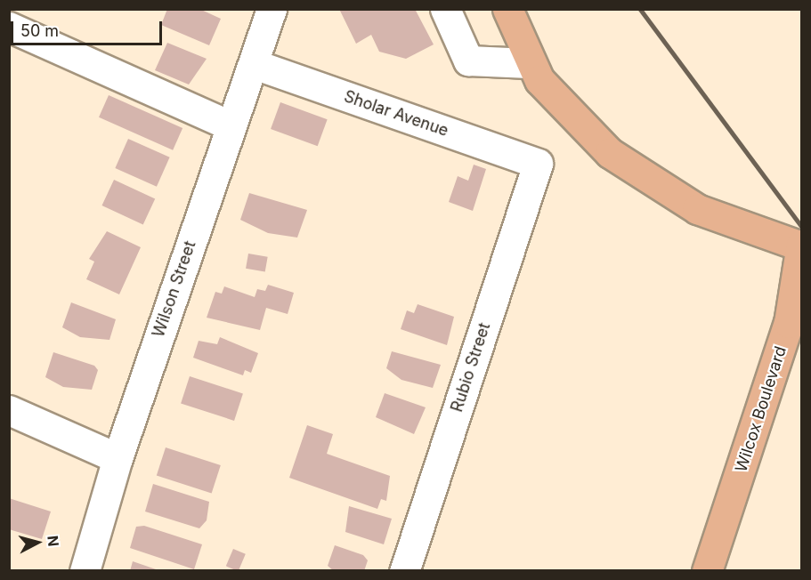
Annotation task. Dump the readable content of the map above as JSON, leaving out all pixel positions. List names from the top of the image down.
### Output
{
  "streets": {
    "main road": ["Wilcox Boulevard"],
    "street": ["Sholar Avenue", "Wilson Street", "Rubio Street"]
  },
  "crossings": [
    ["Sholar Avenue", "Wilson Street"],
    ["Sholar Avenue", "Rubio Street"]
  ],
  "scale_bar": "50 m",
  "north": "right"
}
